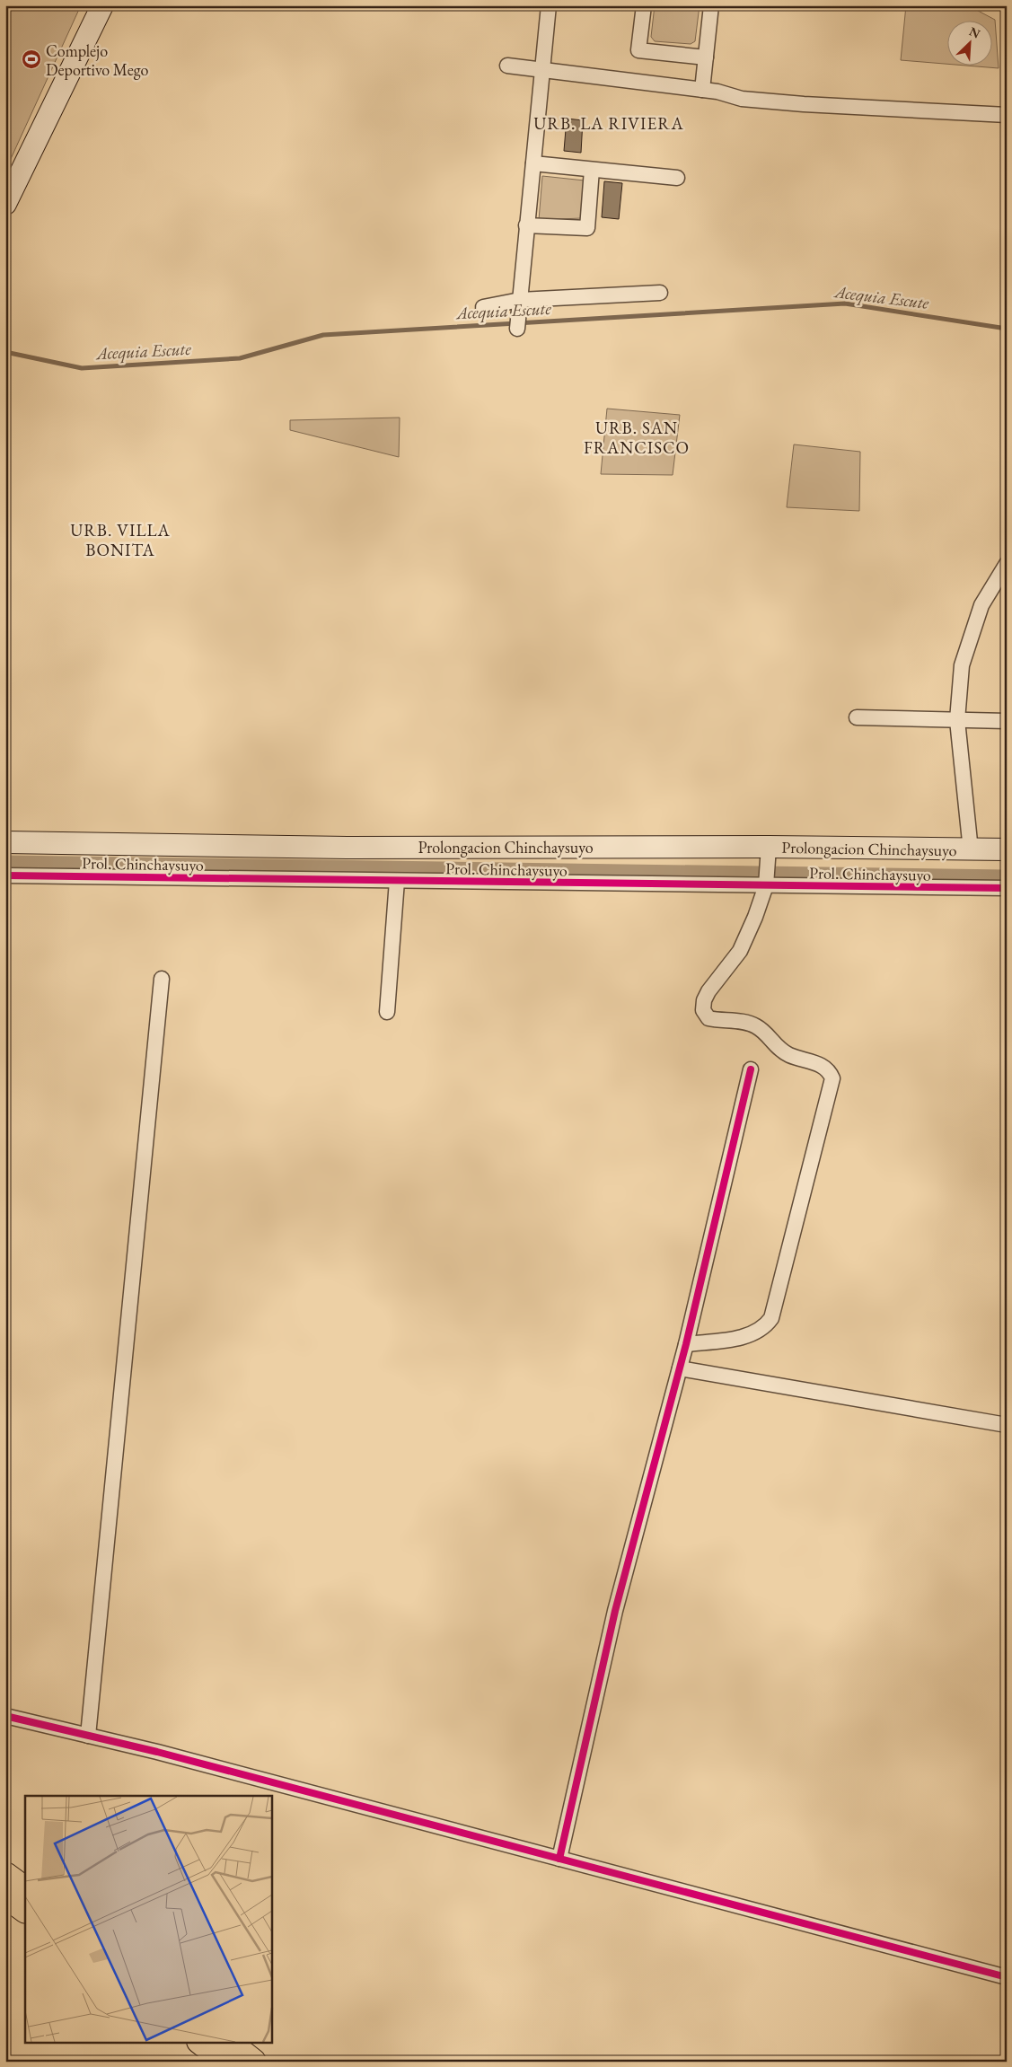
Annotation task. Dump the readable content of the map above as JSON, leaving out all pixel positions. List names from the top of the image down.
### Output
{
  "streets": {
    "street": ["Prolongacion Chinchaysuyo", "Prol. Chinchaysuyo"]
  },
  "districts": ["URB. LA RIVIERA", "URB. SAN FRANCISCO", "URB. VILLA BONITA"],
  "water": ["Acequia Escute"],
  "places": {
    "sports": ["Complejo Deportivo Mego"]
  },
  "north": "top right"
}
